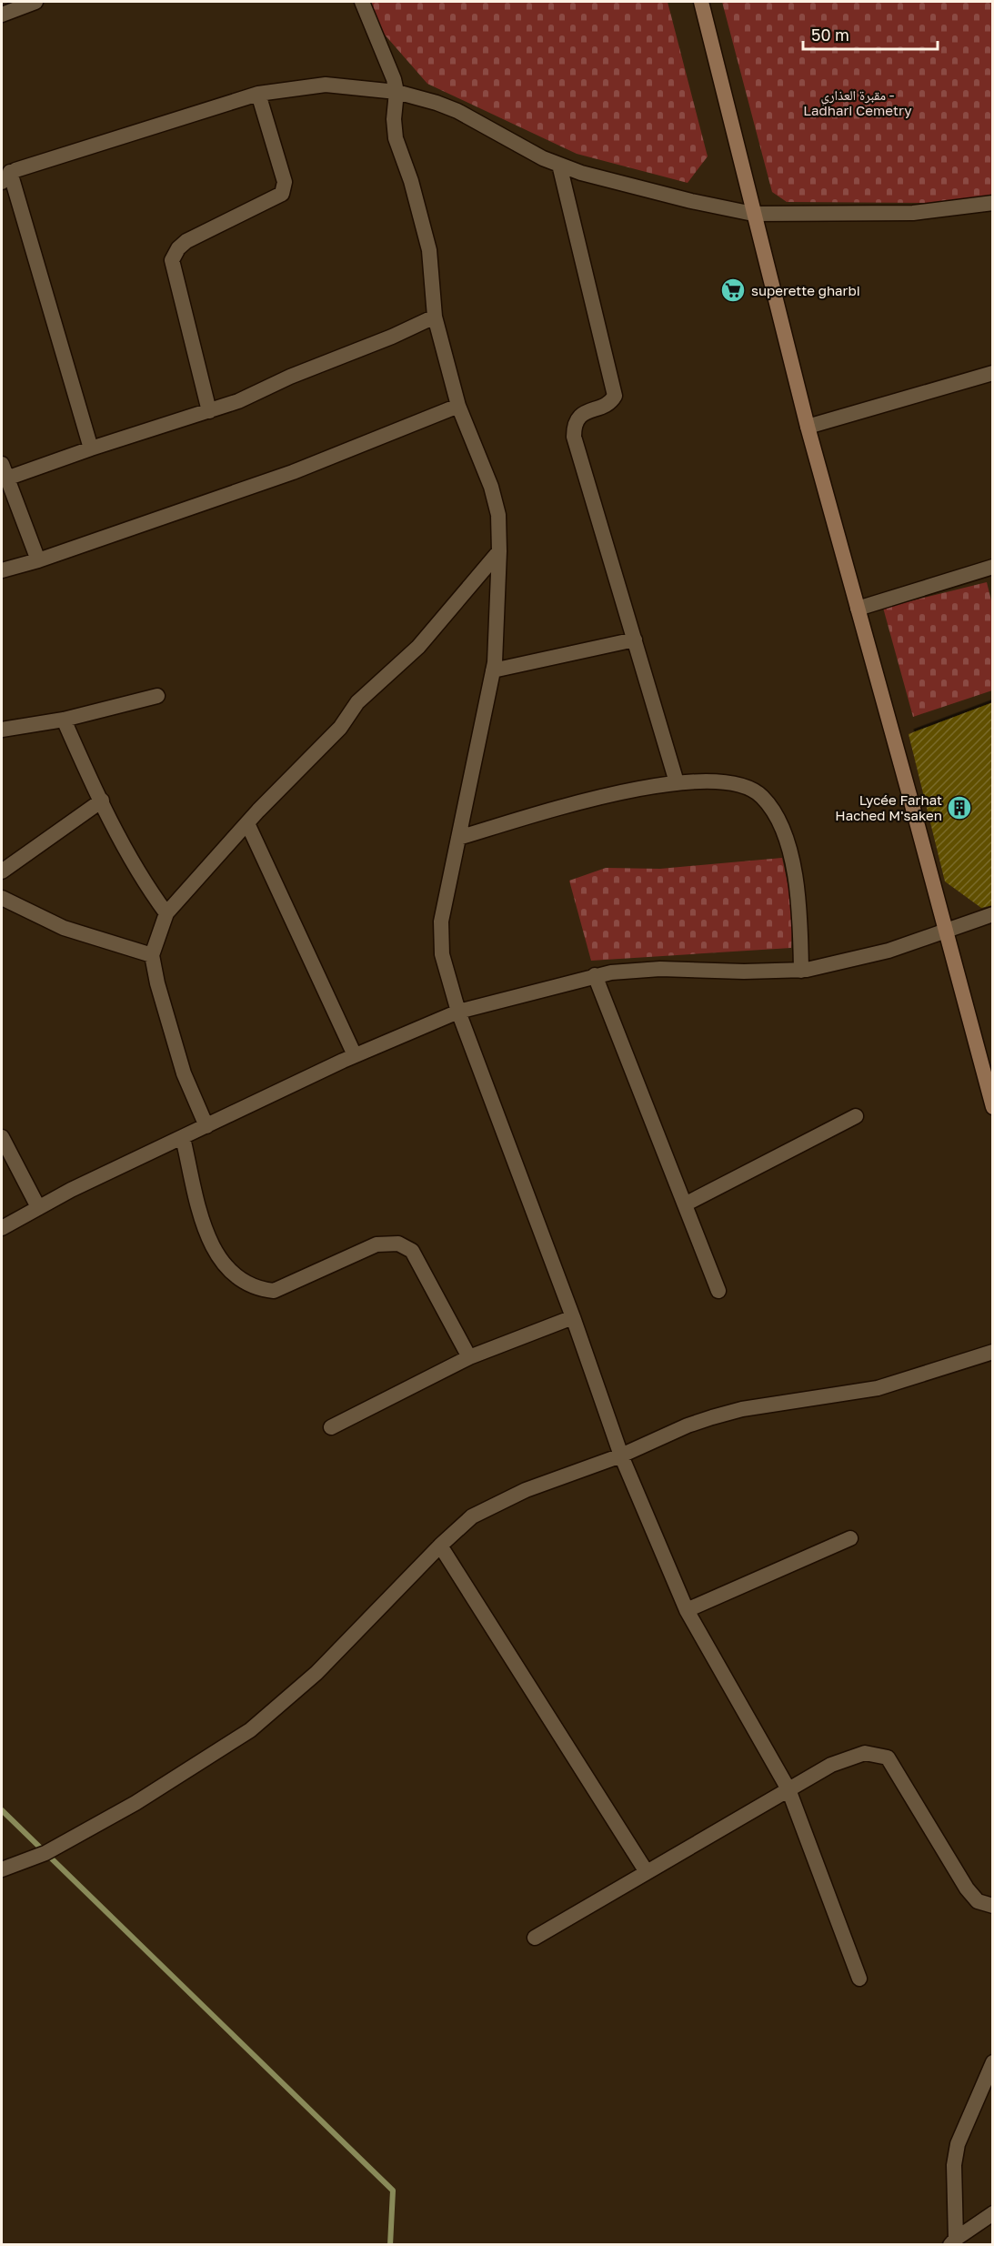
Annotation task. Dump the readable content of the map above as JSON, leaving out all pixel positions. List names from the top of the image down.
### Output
{
  "parks": ["مقبرة العذاري - Ladhari Cemetry"],
  "places": {
    "supermarket": ["superette gharbi"],
    "building": ["Lycée Farhat Hached M'saken"]
  },
  "scale_bar": "50 m"
}
